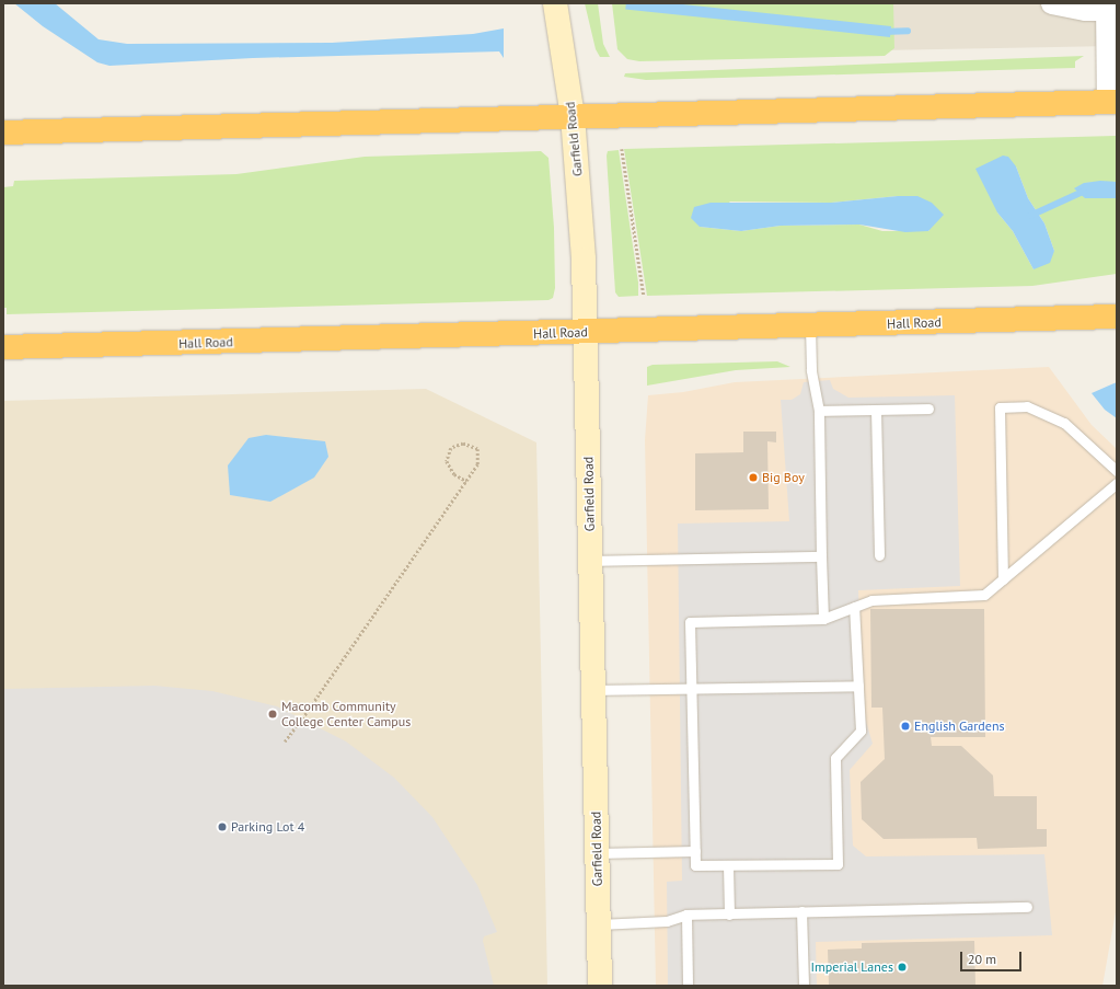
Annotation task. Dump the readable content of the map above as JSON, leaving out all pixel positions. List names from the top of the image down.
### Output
{
  "streets": {
    "highway": ["Hall Road"],
    "main road": ["Garfield Road"]
  },
  "crossings": [
    ["Garfield Road", "Hall Road"]
  ],
  "places": [
    "Big Boy",
    "Macomb Community College Center Campus",
    "English Gardens",
    "Parking Lot 4",
    "Imperial Lanes"
  ],
  "scale_bar": "20 m"
}
